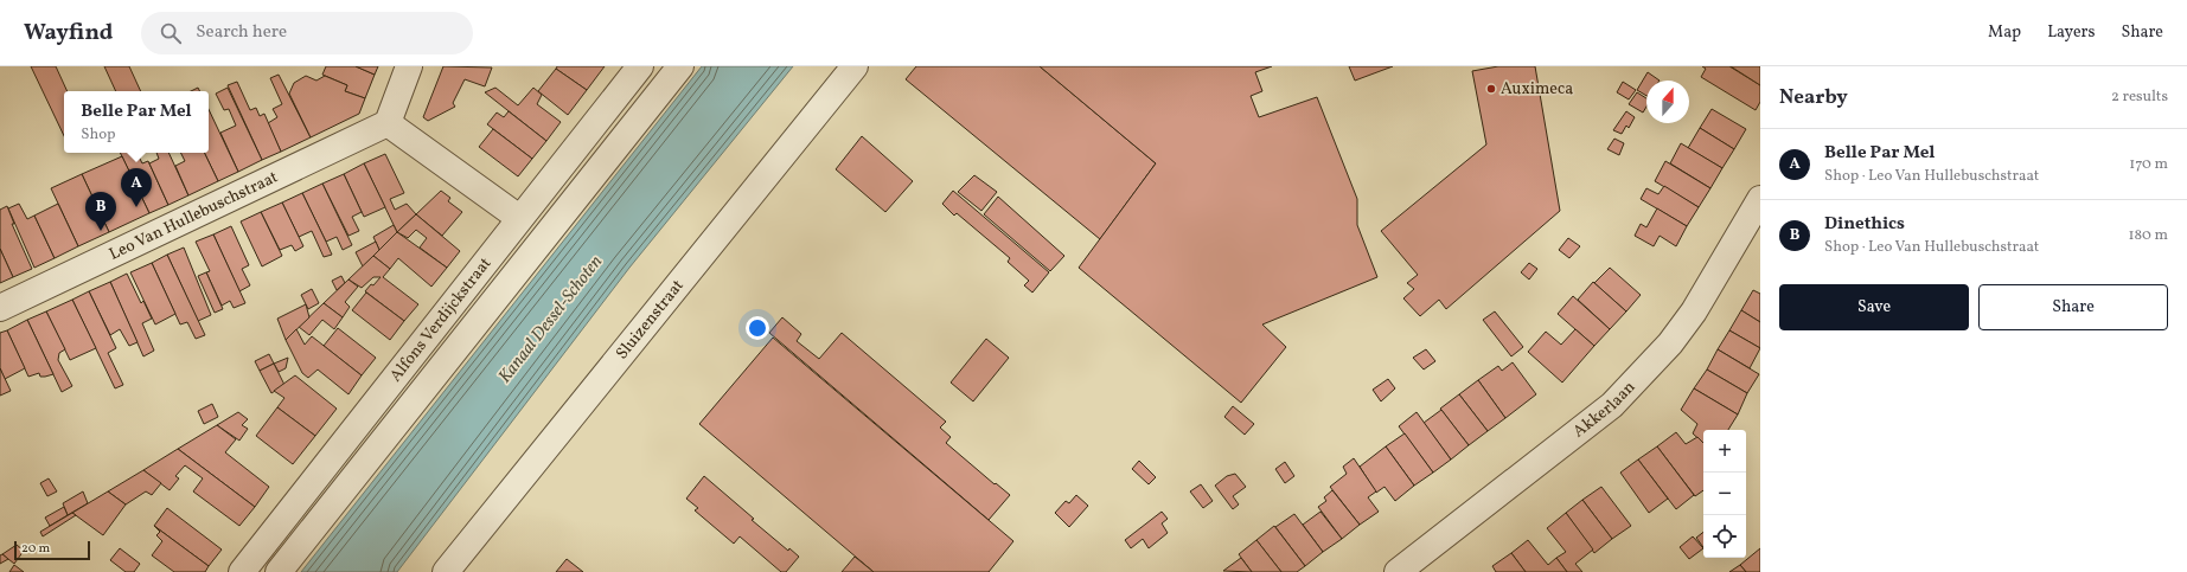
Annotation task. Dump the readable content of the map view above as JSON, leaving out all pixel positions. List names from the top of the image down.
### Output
{
  "streets": {
    "street": [
      "Leo Van Hullebuschstraat",
      "Alfons Verdijckstraat",
      "Sluizenstraat",
      "Akkerlaan"
    ]
  },
  "water": ["Kanaal Dessel-Schoten"],
  "places": ["Auximeca"],
  "scale_bar": "20 m",
  "north": "top",
  "page": {
    "header": "Wayfind",
    "search": "Search here",
    "nav": ["Map", "Layers", "Share"],
    "heading": ["Nearby", "2 results"],
    "popup": ["Belle Par Mel", "Shop"],
    "list": [
      {
        "mark": "A",
        "name": "Belle Par Mel",
        "note": "Shop · Leo Van Hullebuschstraat",
        "value": "170 m"
      },
      {
        "mark": "B",
        "name": "Dinethics",
        "note": "Shop · Leo Van Hullebuschstraat",
        "value": "180 m"
      }
    ],
    "pins": ["A", "B"],
    "buttons": ["Save", "Share"],
    "map_buttons": ["+", "−"],
    "scale": "20 m"
  }
}
